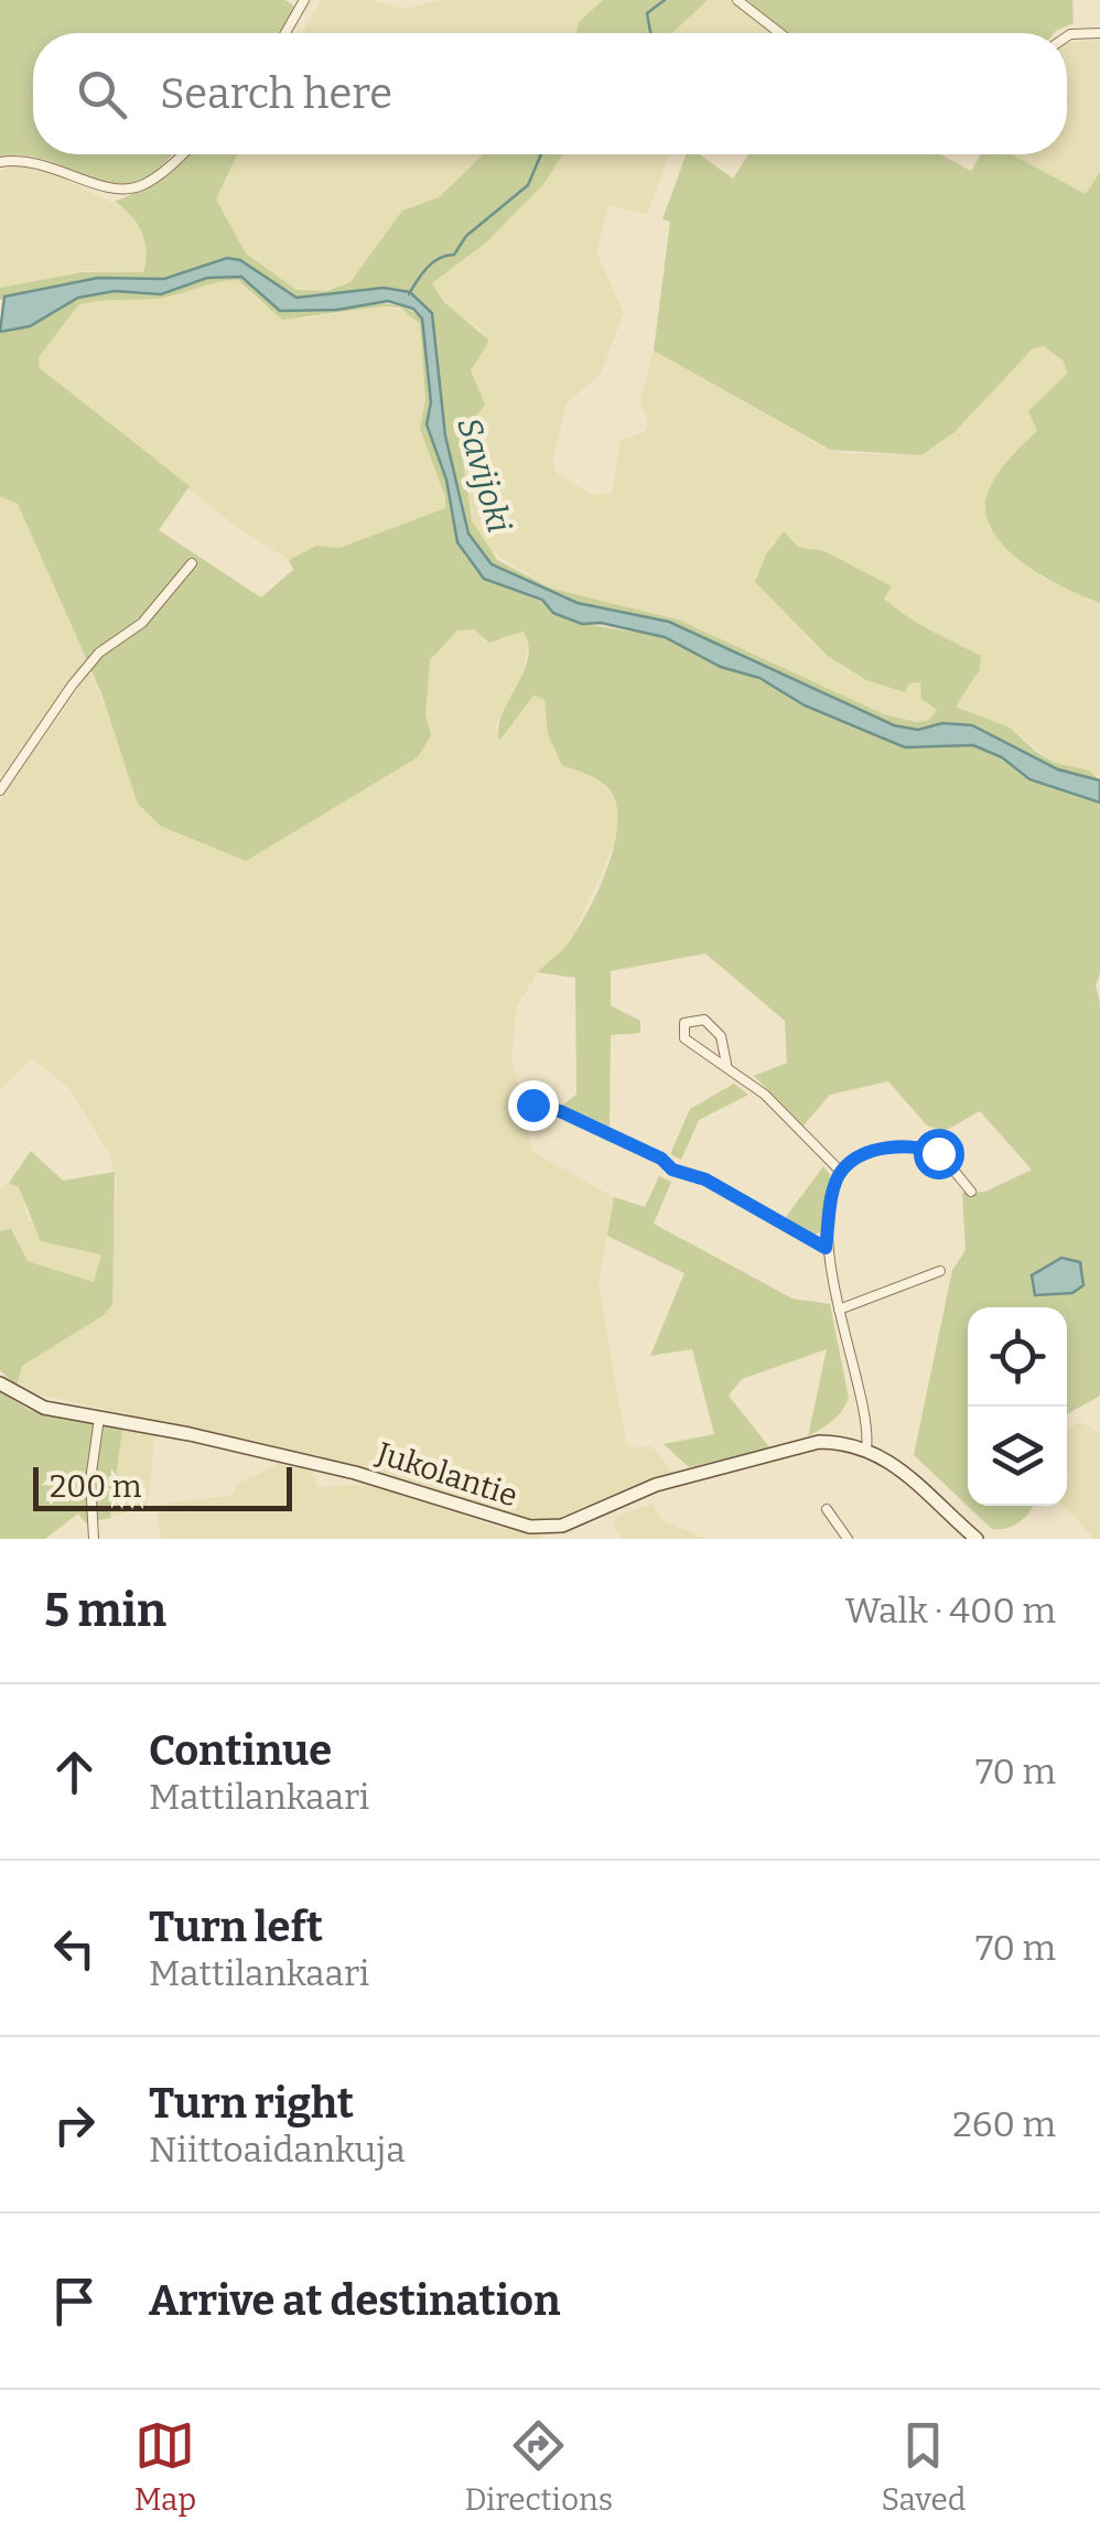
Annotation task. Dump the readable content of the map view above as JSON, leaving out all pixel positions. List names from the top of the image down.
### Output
{
  "streets": {
    "street": ["Jukolantie"]
  },
  "water": ["Savijoki"],
  "scale_bar": "200 m",
  "page": {
    "search": "Search here",
    "scale": "200 m",
    "heading": ["5 min", "Walk · 400 m"],
    "list": [
      ["Continue", "Mattilankaari", "70 m"],
      ["Turn left", "Mattilankaari", "70 m"],
      ["Turn right", "Niittoaidankuja", "260 m"],
      "Arrive at destination"
    ],
    "nav": ["Map", "Directions", "Saved"]
  }
}
